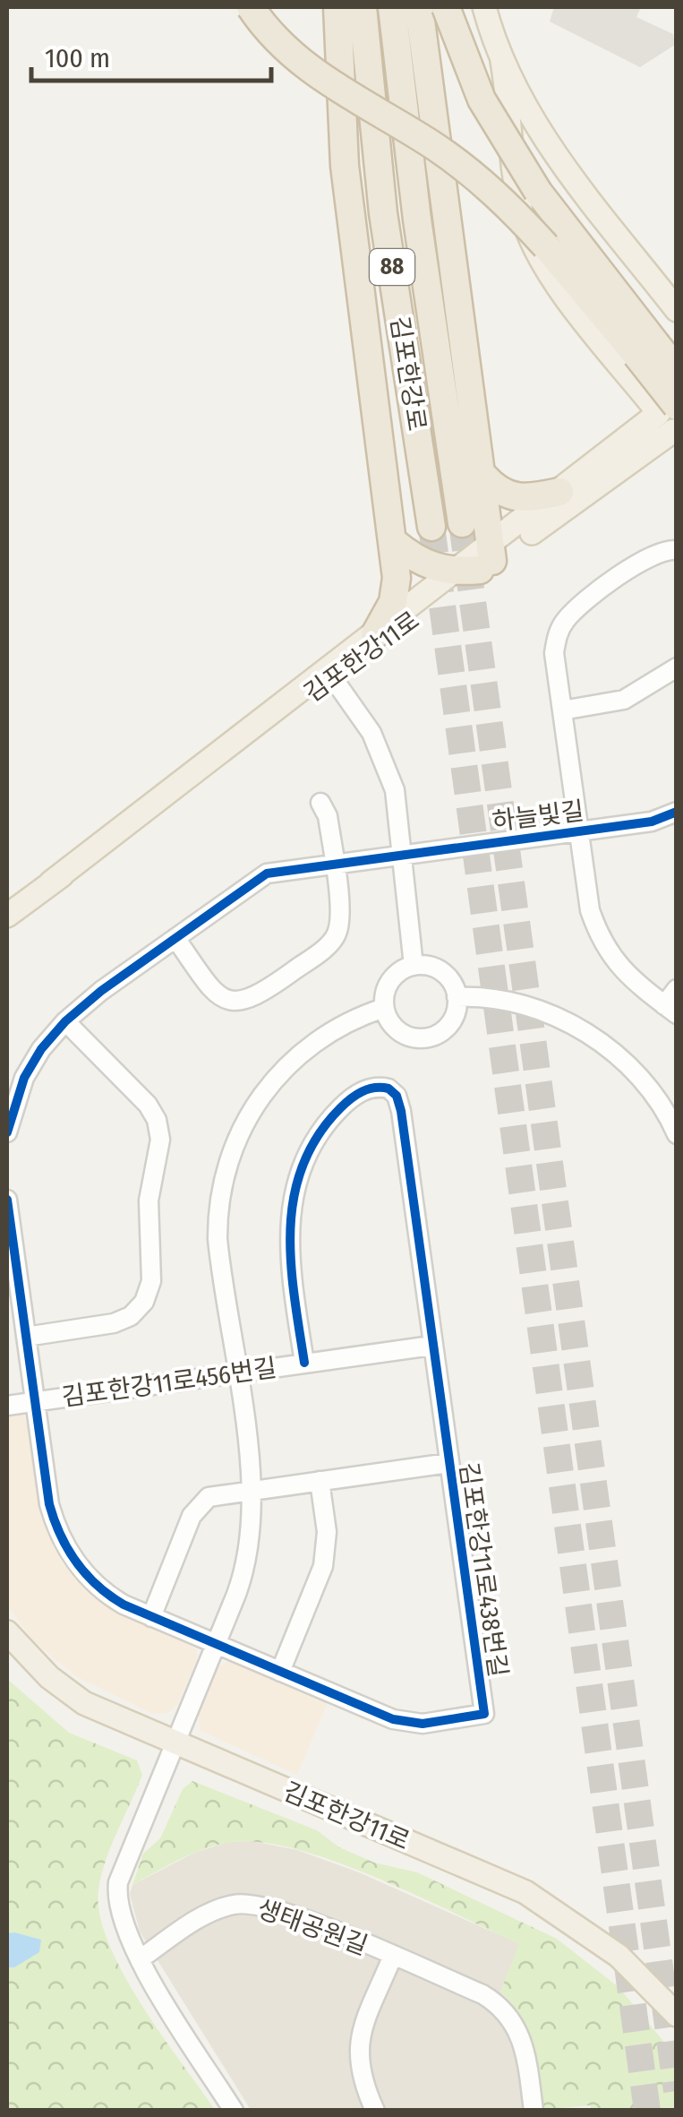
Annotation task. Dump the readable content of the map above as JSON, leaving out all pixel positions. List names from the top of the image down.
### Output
{
  "streets": {
    "highway": ["88", "김포한강로"],
    "main road": ["김포한강11로"],
    "street": [
      "하늘빛길",
      "김포한강11로456번길",
      "김포한강11로438번길",
      "생태공원길"
    ]
  },
  "crossings": [
    ["김포한강11로456번길", "김포한강11로438번길"]
  ],
  "scale_bar": "100 m"
}
